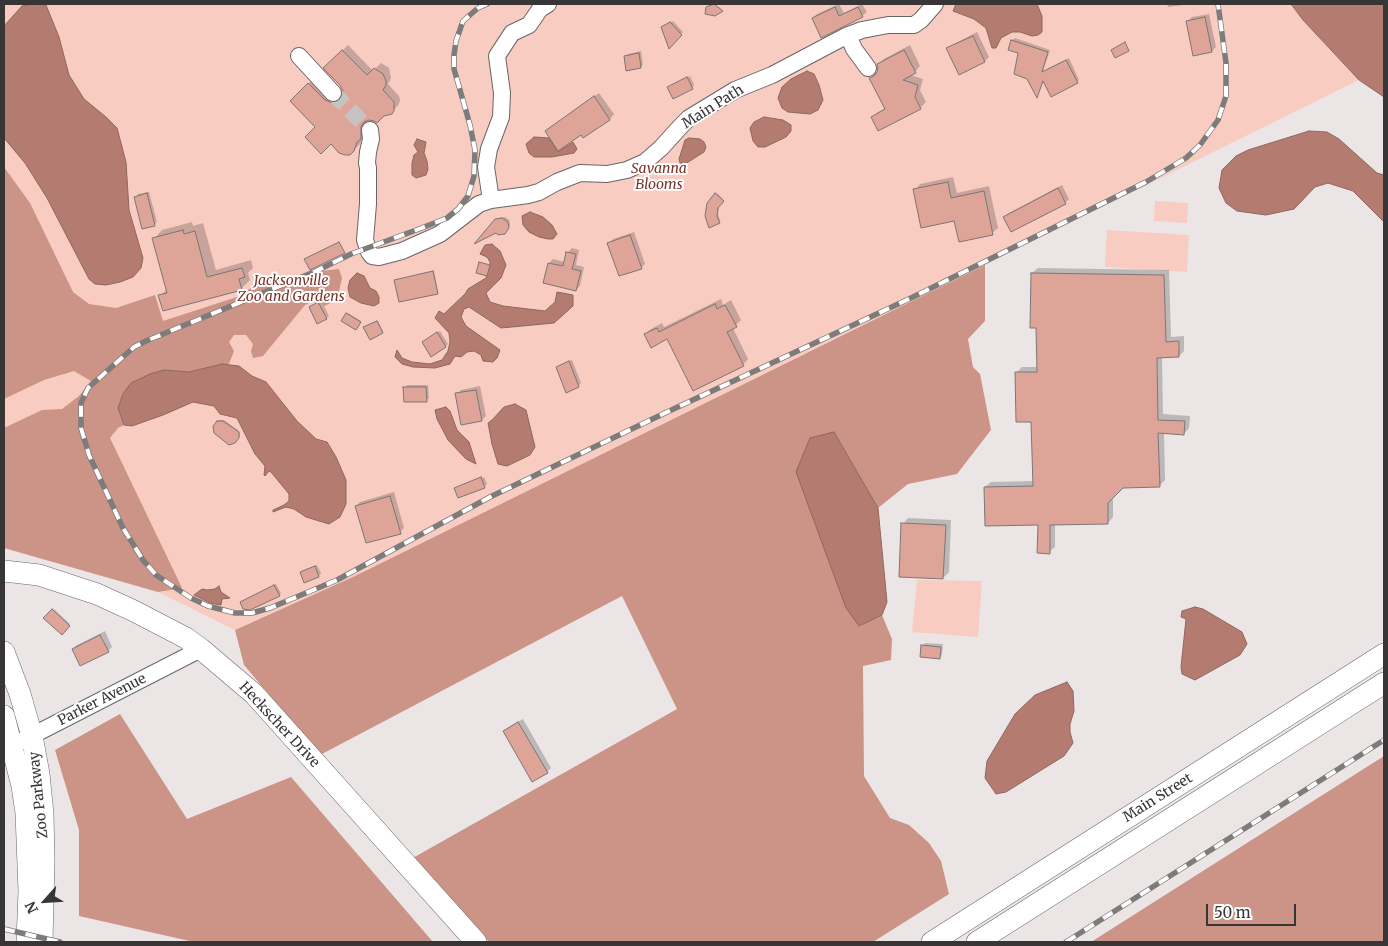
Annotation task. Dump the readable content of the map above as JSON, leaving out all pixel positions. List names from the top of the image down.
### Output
{
  "streets": {
    "main road": ["Heckscher Drive", "Zoo Parkway", "Main Street"],
    "street": ["Main Path", "Parker Avenue"]
  },
  "crossings": [
    ["Parker Avenue", "Heckscher Drive"],
    ["Parker Avenue", "Zoo Parkway"]
  ],
  "parks": ["Savanna Blooms", "Jacksonville Zoo and Gardens"],
  "scale_bar": "50 m",
  "north": "bottom left"
}
